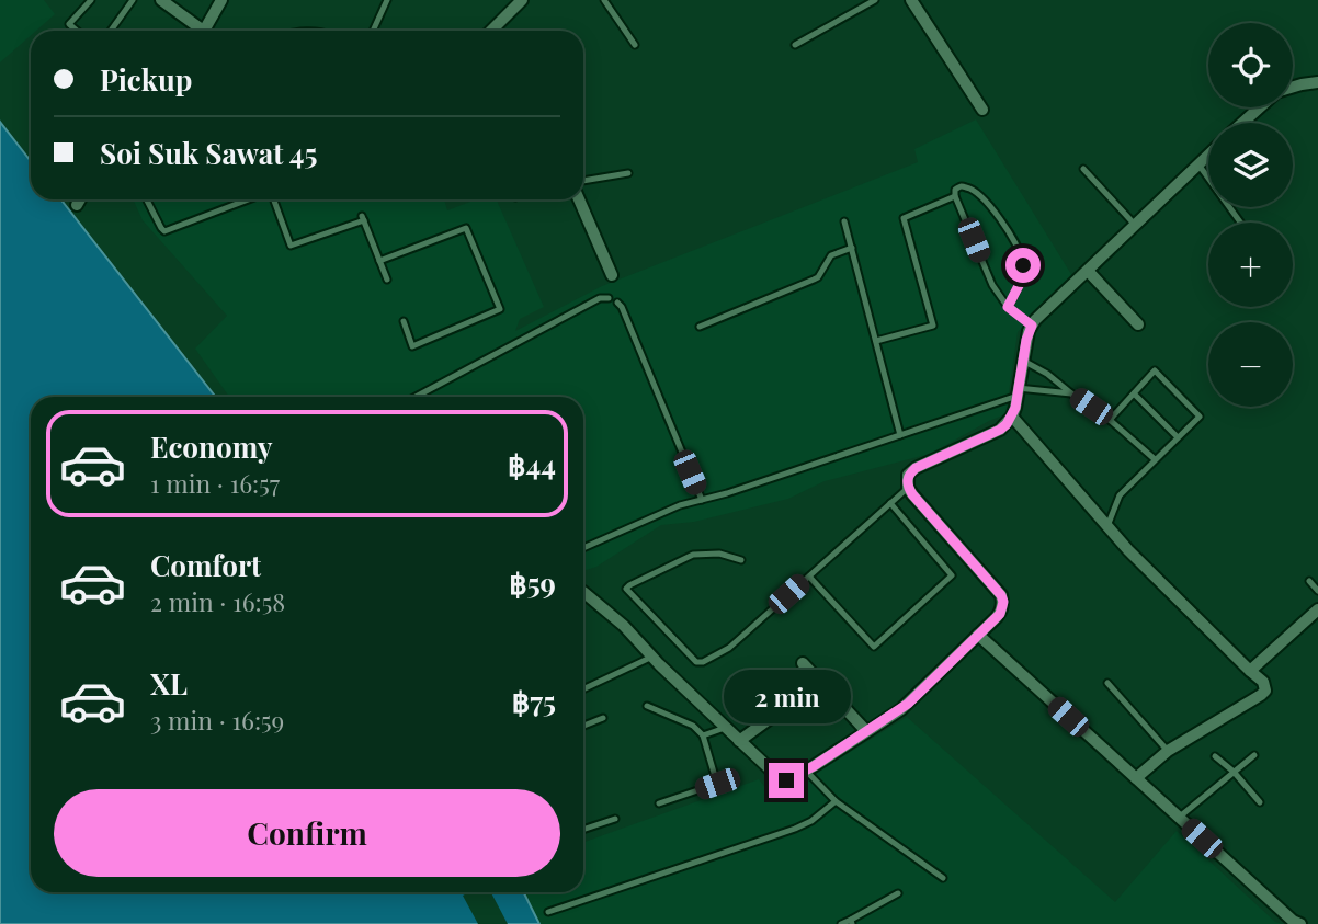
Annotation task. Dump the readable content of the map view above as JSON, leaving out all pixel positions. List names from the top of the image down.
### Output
{
  "page": {
    "map_buttons": ["+", "−"],
    "banner": ["Pickup", "Soi Suk Sawat 45"],
    "list": [
      {
        "name": "Economy",
        "note": "1 min · 16:57",
        "value": "฿44"
      },
      {
        "name": "Comfort",
        "note": "2 min · 16:58",
        "value": "฿59"
      },
      {
        "name": "XL",
        "note": "3 min · 16:59",
        "value": "฿75"
      }
    ],
    "bubble": "2 min",
    "buttons": "Confirm"
  }
}
